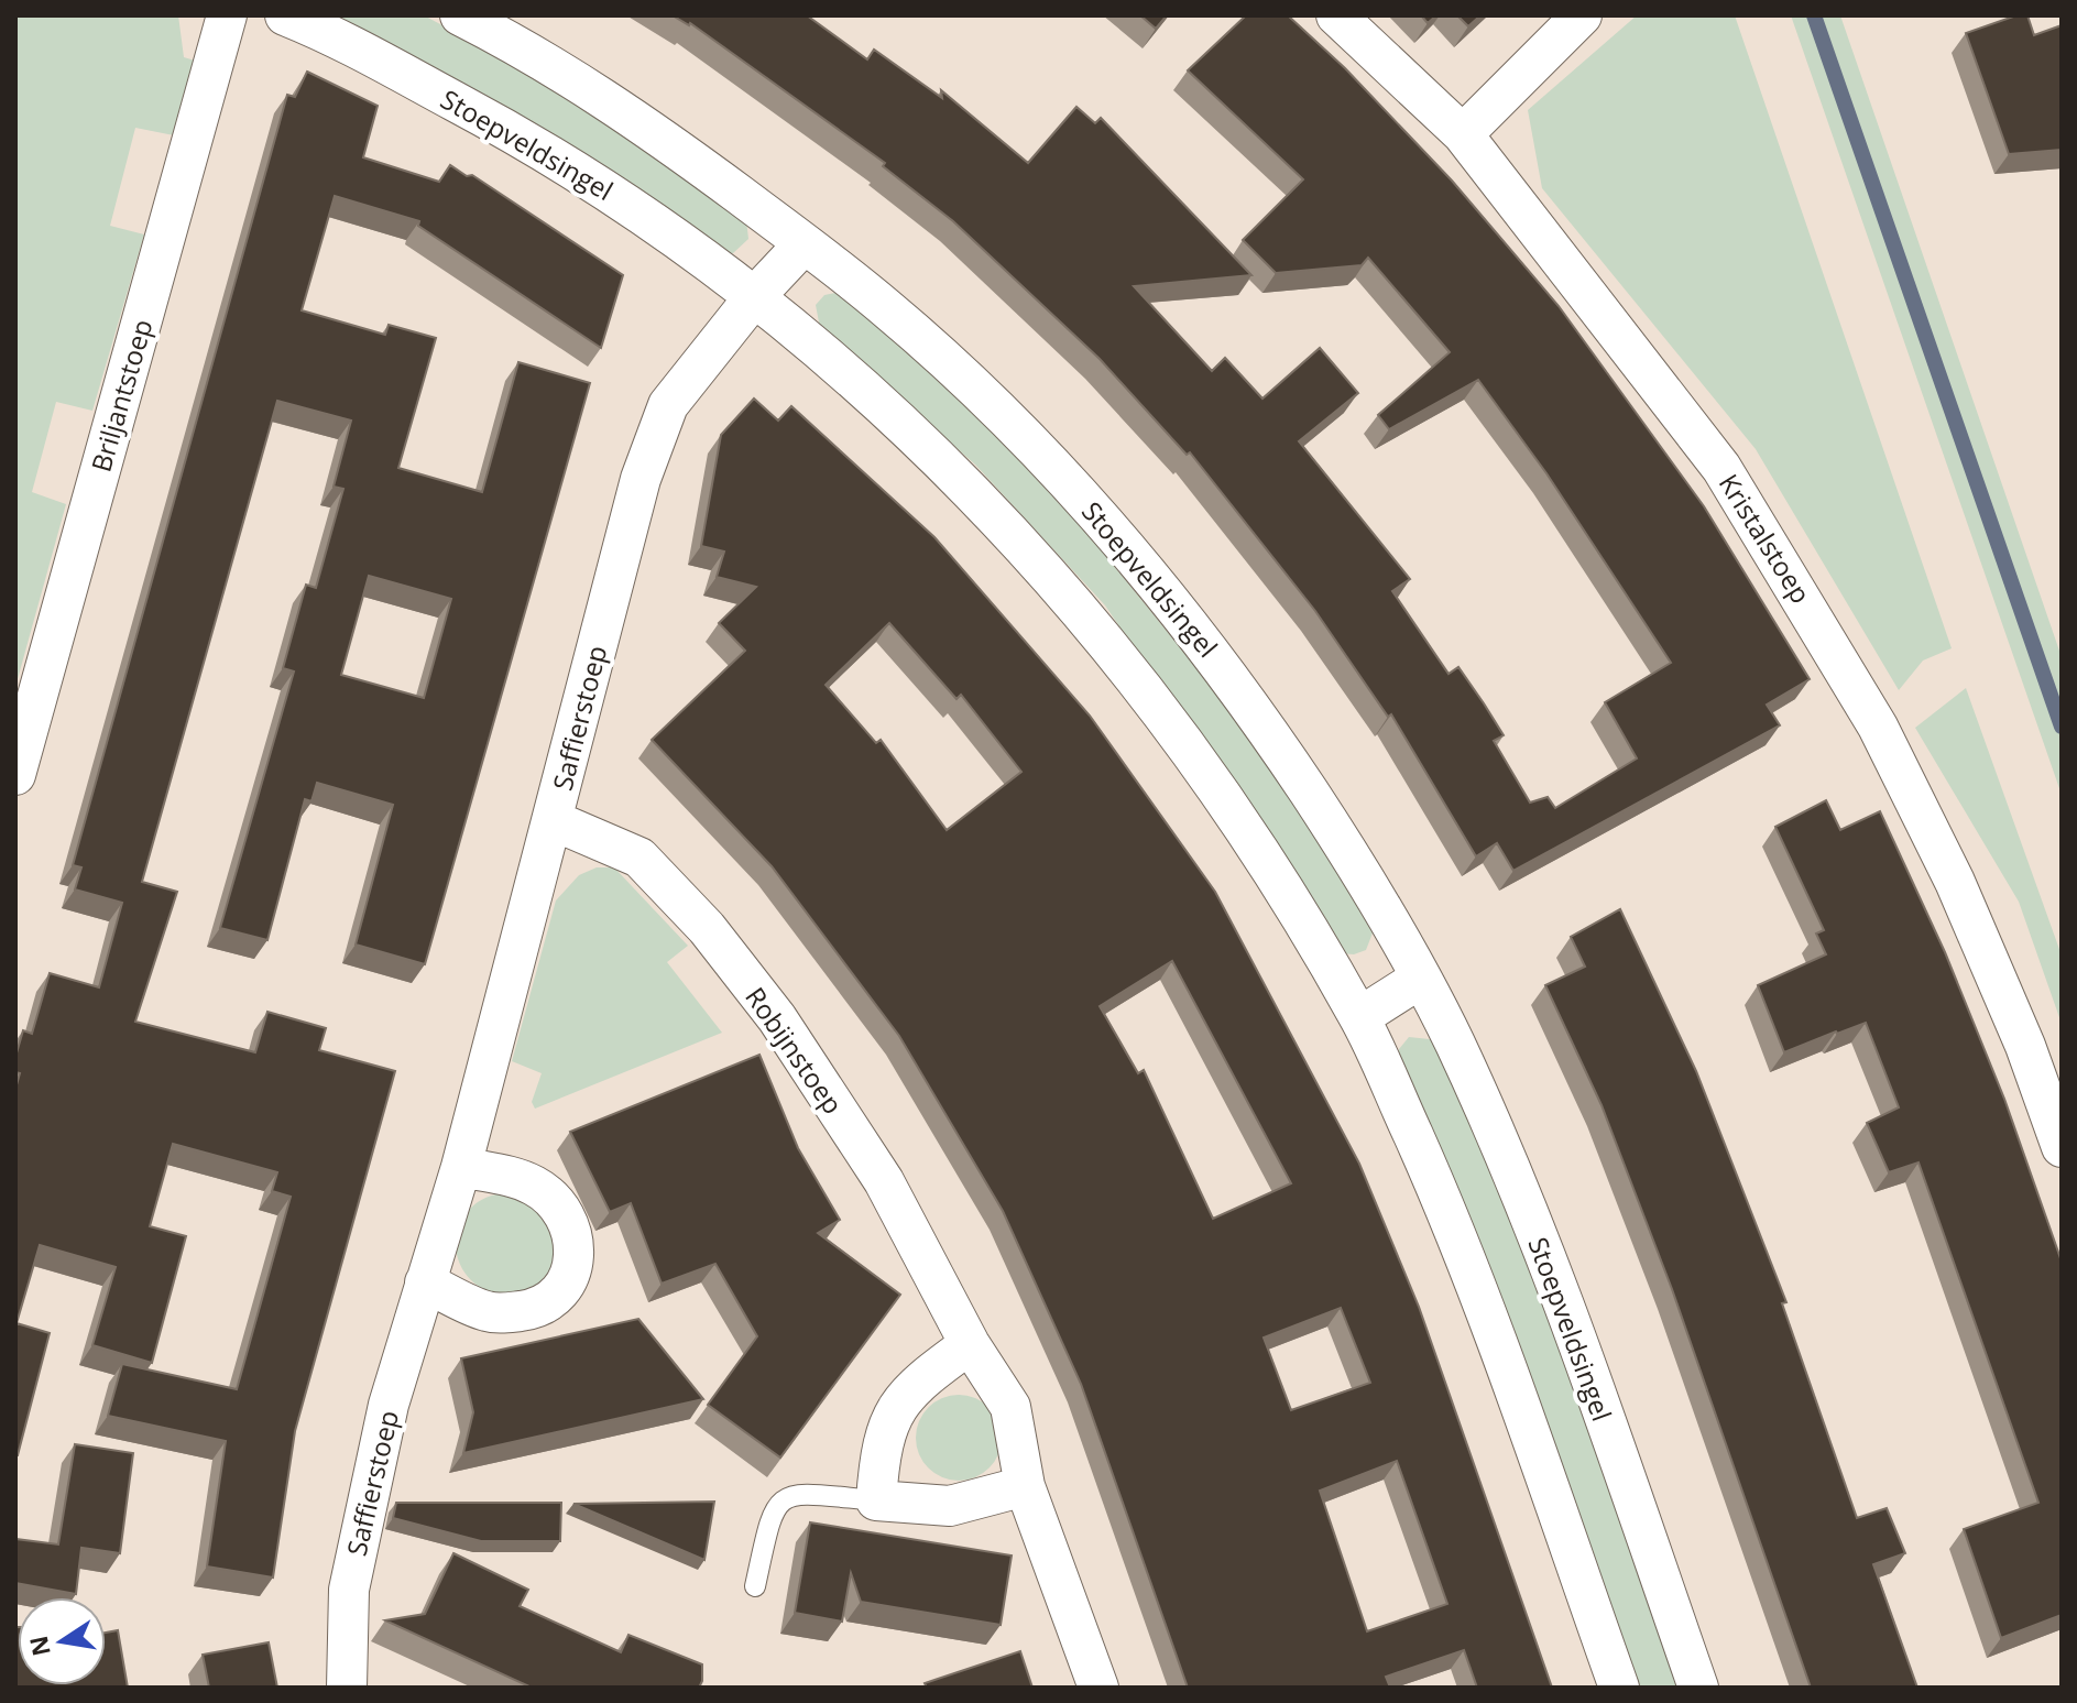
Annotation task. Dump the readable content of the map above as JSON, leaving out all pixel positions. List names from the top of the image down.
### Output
{
  "streets": {
    "street": [
      "Stoepveldsingel",
      "Briljantstoep",
      "Kristalstoep",
      "Saffierstoep",
      "Robijnstoep"
    ]
  },
  "crossings": [
    ["Stoepveldsingel", "Saffierstoep"],
    ["Saffierstoep", "Robijnstoep"]
  ],
  "north": "left"
}
